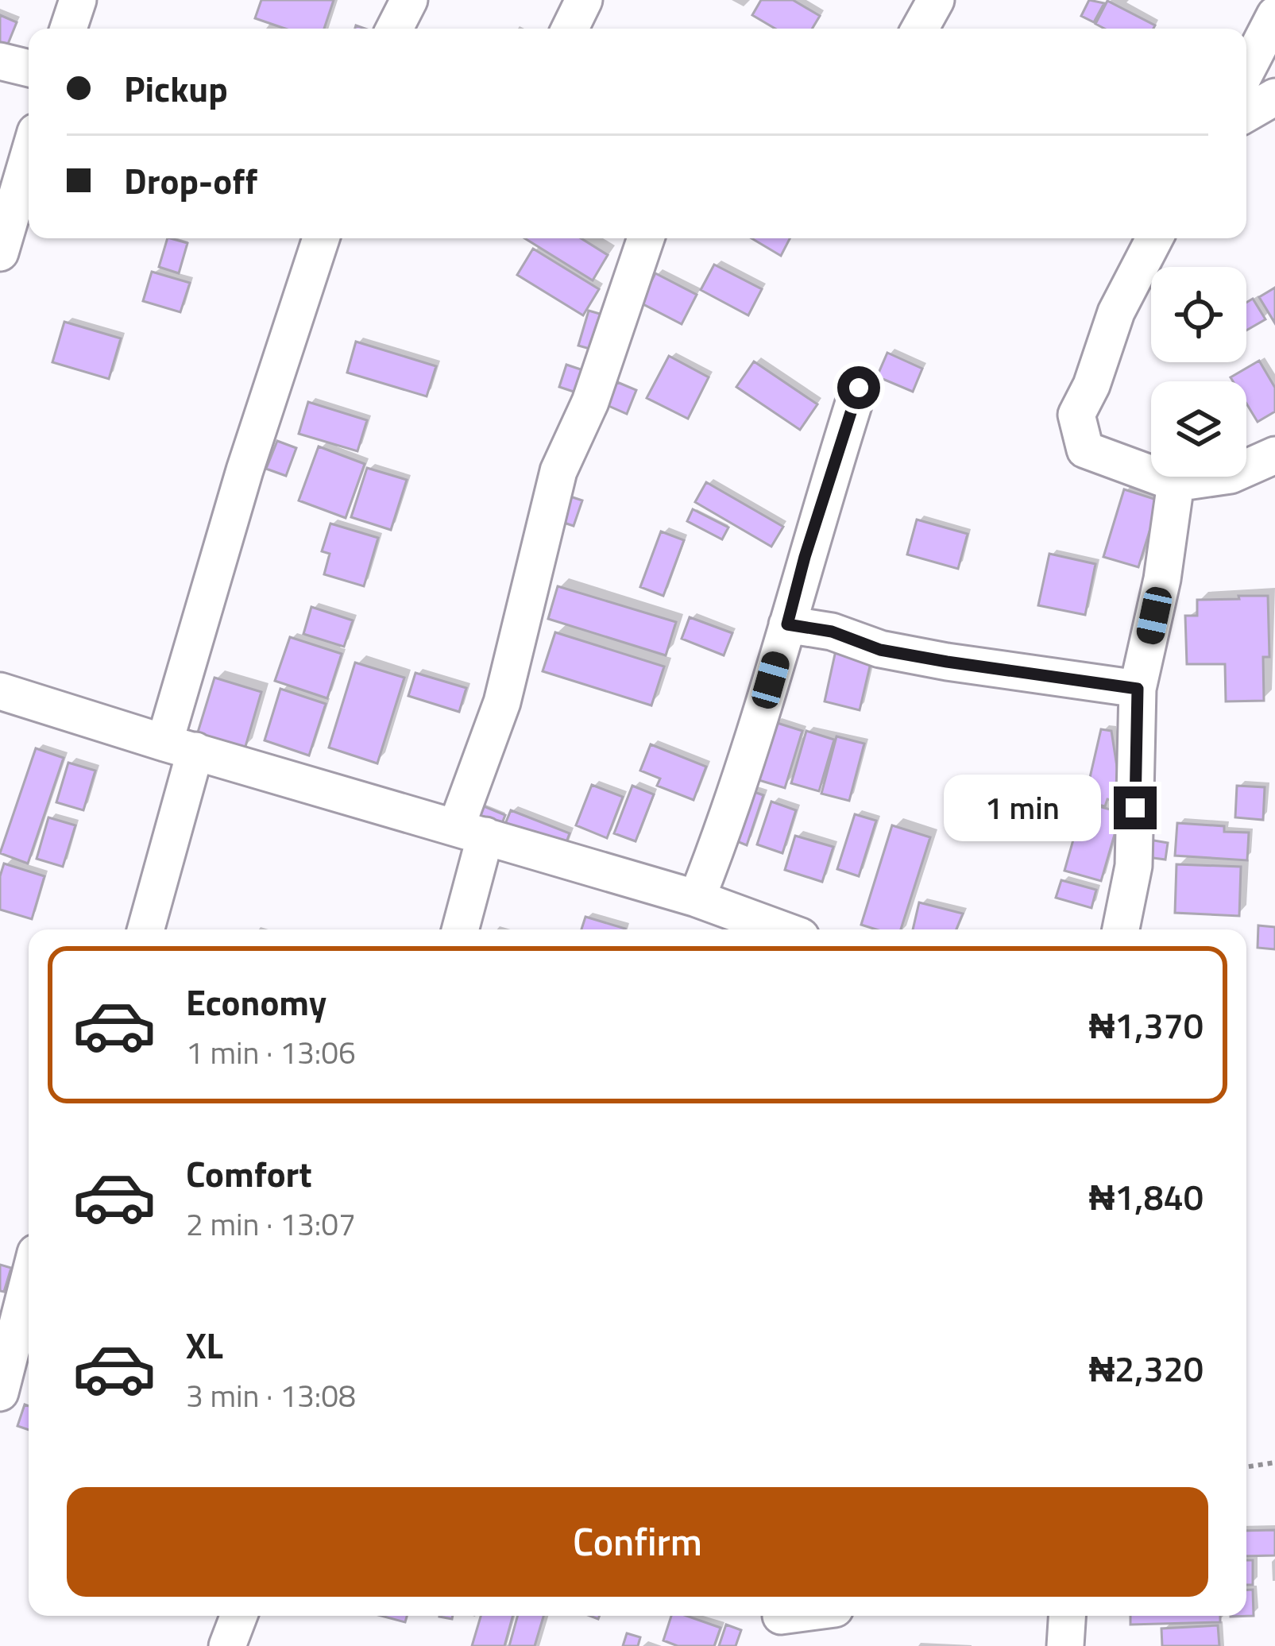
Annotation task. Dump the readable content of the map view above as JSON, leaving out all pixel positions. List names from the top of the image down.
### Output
{
  "page": {
    "banner": ["Pickup", "Drop-off"],
    "bubble": "1 min",
    "list": [
      {
        "name": "Economy",
        "note": "1 min · 13:06",
        "value": "₦1,370"
      },
      {
        "name": "Comfort",
        "note": "2 min · 13:07",
        "value": "₦1,840"
      },
      {
        "name": "XL",
        "note": "3 min · 13:08",
        "value": "₦2,320"
      }
    ],
    "buttons": "Confirm"
  }
}
